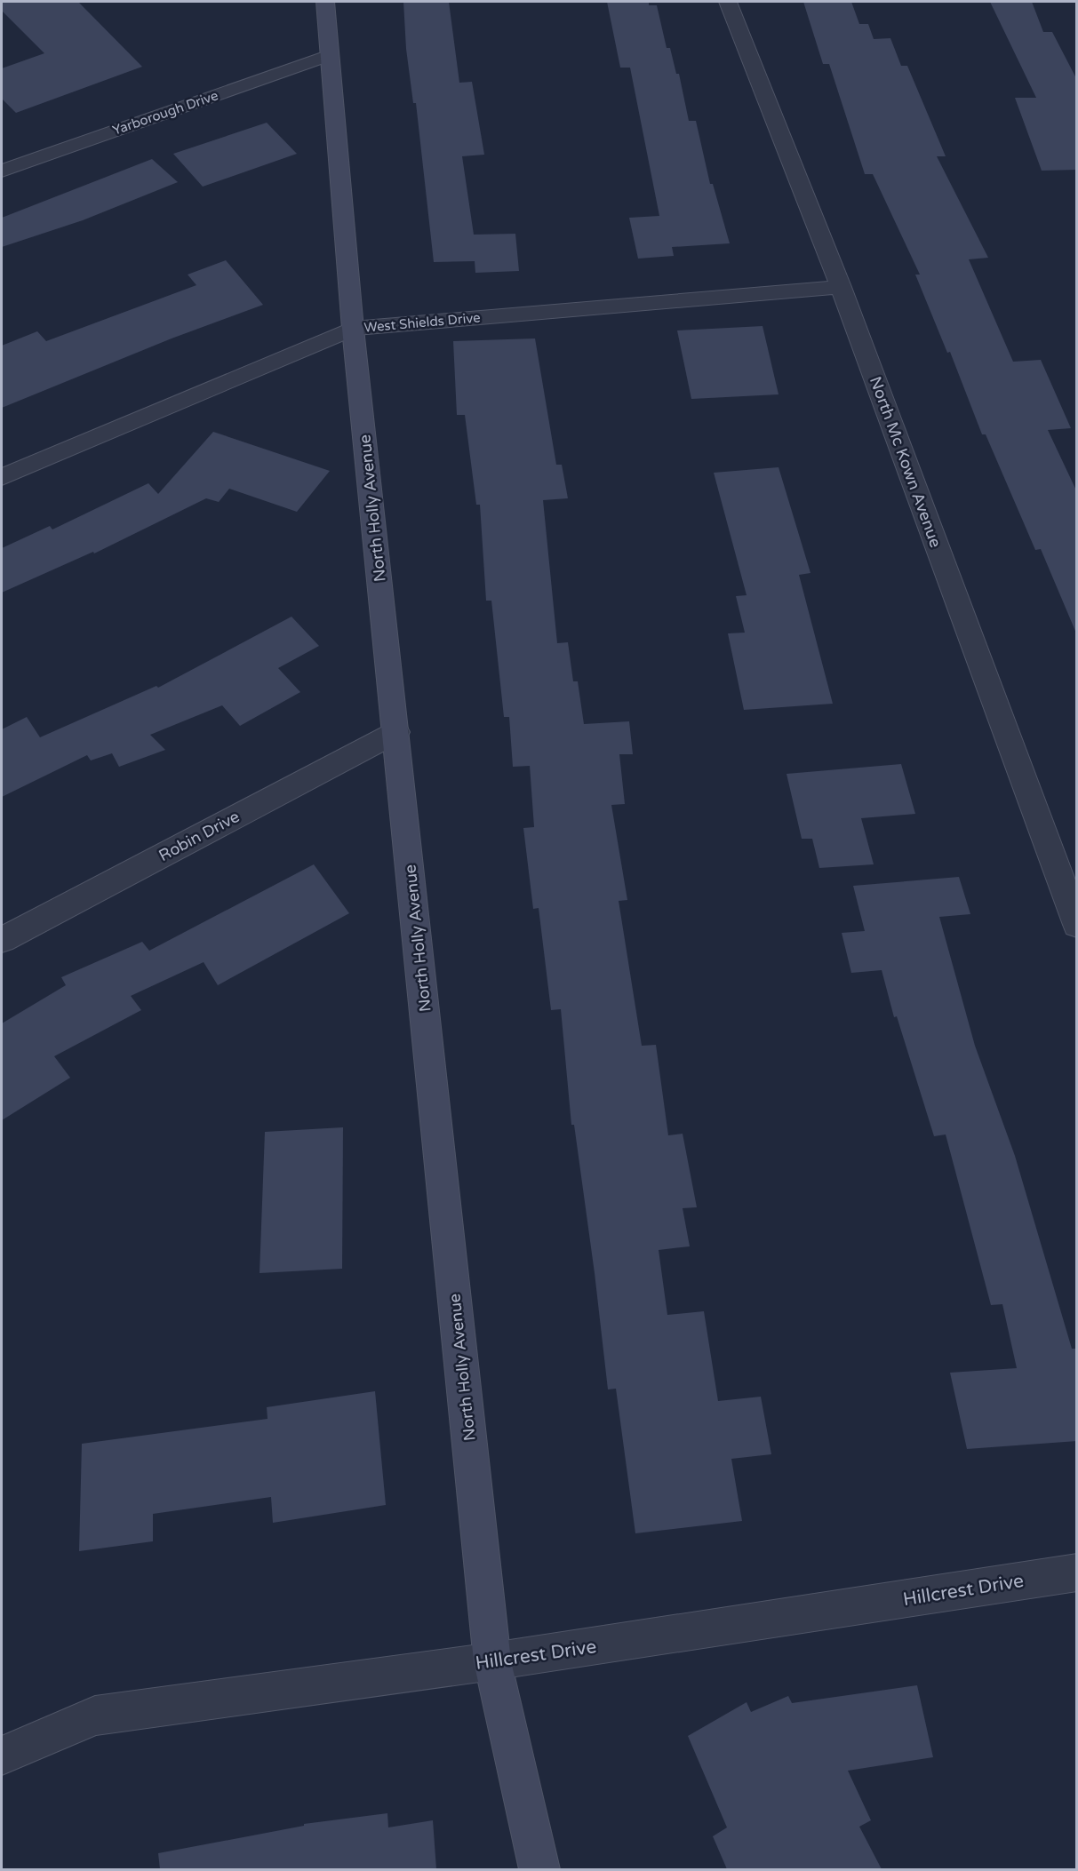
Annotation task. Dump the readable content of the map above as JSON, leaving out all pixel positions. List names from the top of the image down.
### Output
{
  "streets": {
    "street": [
      "Yarborough Drive",
      "West Shields Drive",
      "North Mc Kown Avenue",
      "North Holly Avenue",
      "Robin Drive",
      "Hillcrest Drive"
    ]
  },
  "crossings": [
    ["Yarborough Drive", "North Holly Avenue"],
    ["West Shields Drive", "North Mc Kown Avenue"],
    ["West Shields Drive", "North Holly Avenue"],
    ["North Holly Avenue", "Robin Drive"],
    ["North Holly Avenue", "Hillcrest Drive"]
  ]
}
